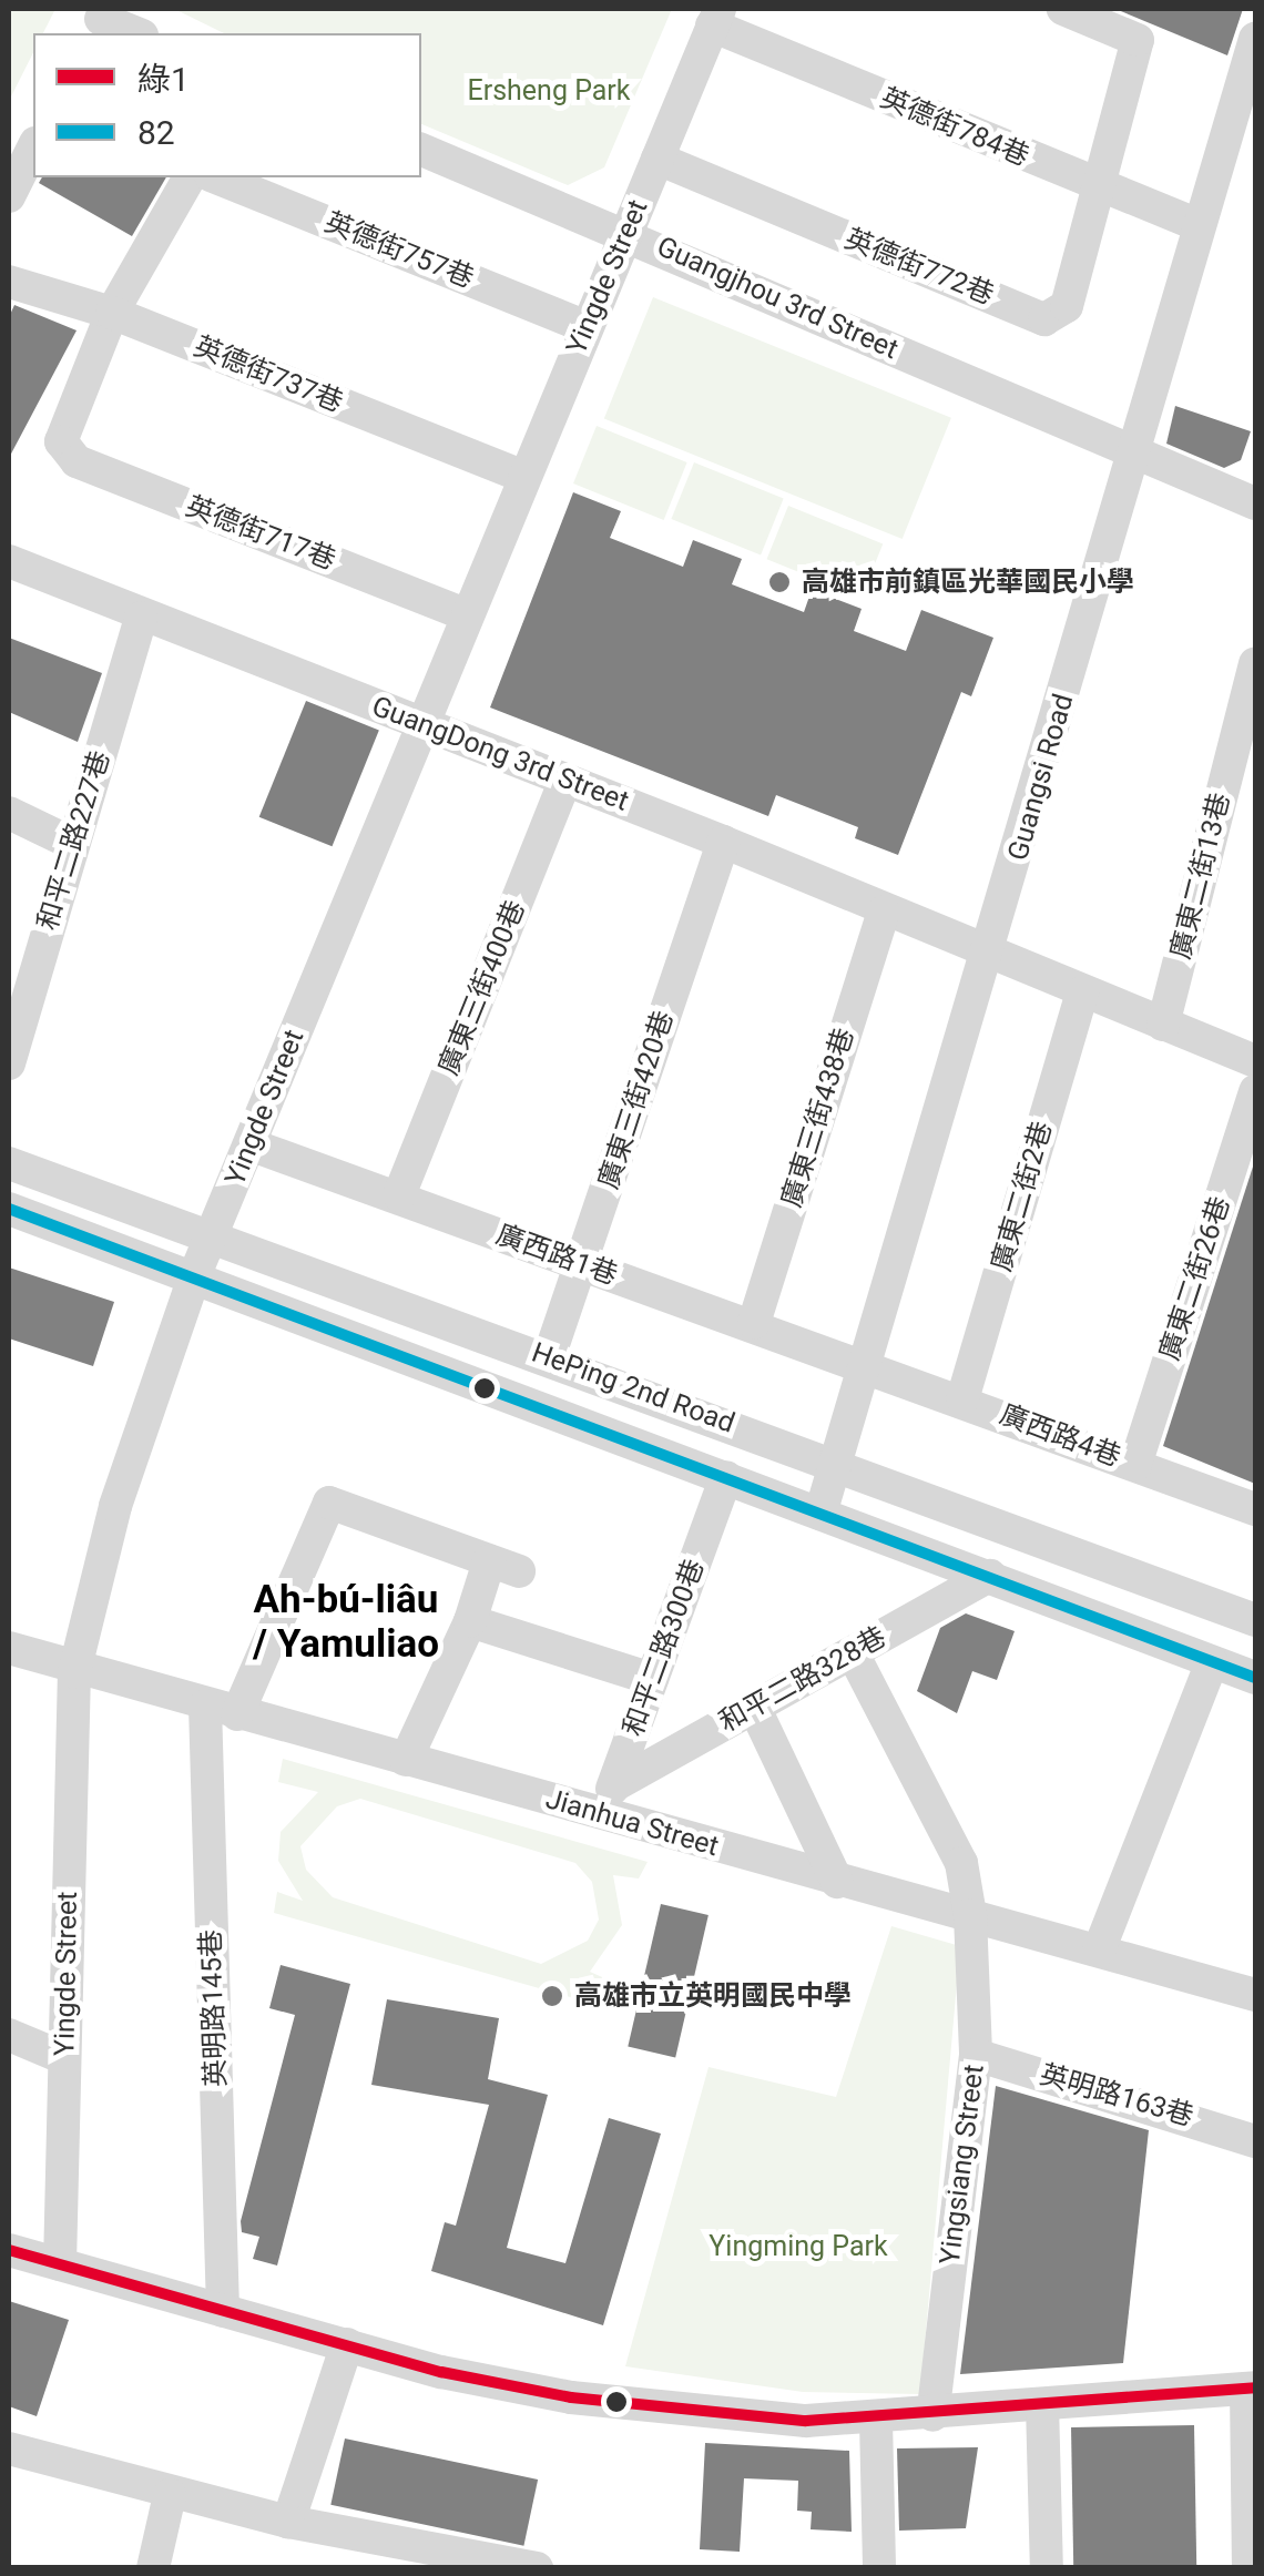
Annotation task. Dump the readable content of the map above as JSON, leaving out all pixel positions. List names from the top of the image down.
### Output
{
  "streets": {
    "street": [
      "英德街784巷",
      "英德街757巷",
      "英德街772巷",
      "Yingde Street",
      "Guangjhou 3rd Street",
      "英德街737巷",
      "英德街717巷",
      "GuangDong 3rd Street",
      "Guangsi Road",
      "和平二路227巷",
      "廣東二街13巷",
      "廣東三街400巷",
      "廣東三街420巷",
      "廣東三街438巷",
      "廣東二街2巷",
      "廣西路1巷",
      "廣東二街26巷",
      "HePing 2nd Road",
      "廣西路4巷",
      "和平二路300巷",
      "和平二路328巷",
      "Jianhua Street",
      "英明路145巷",
      "英明路163巷",
      "Yingsiang Street"
    ]
  },
  "crossings": [
    ["英德街784巷", "英德街772巷"],
    ["英德街784巷", "Yingde Street"],
    ["英德街784巷", "Guangsi Road"],
    ["英德街757巷", "Yingde Street"],
    ["英德街772巷", "Yingde Street"],
    ["Yingde Street", "Guangjhou 3rd Street"],
    ["Yingde Street", "英德街737巷"],
    ["Yingde Street", "英德街717巷"],
    ["Yingde Street", "GuangDong 3rd Street"],
    ["Yingde Street", "廣西路1巷"],
    ["Yingde Street", "HePing 2nd Road"],
    ["Yingde Street", "Jianhua Street"],
    ["Guangjhou 3rd Street", "Guangsi Road"],
    ["英德街737巷", "英德街717巷"],
    ["GuangDong 3rd Street", "Guangsi Road"],
    ["GuangDong 3rd Street", "和平二路227巷"],
    ["GuangDong 3rd Street", "廣東二街13巷"],
    ["GuangDong 3rd Street", "廣東三街400巷"],
    ["GuangDong 3rd Street", "廣東三街420巷"],
    ["GuangDong 3rd Street", "廣東三街438巷"],
    ["GuangDong 3rd Street", "廣東二街2巷"],
    ["Guangsi Road", "廣西路1巷"],
    ["Guangsi Road", "HePing 2nd Road"],
    ["Guangsi Road", "廣西路4巷"],
    ["廣東三街400巷", "廣西路1巷"],
    ["廣東三街420巷", "廣西路1巷"],
    ["廣東三街420巷", "HePing 2nd Road"],
    ["廣東三街438巷", "廣西路1巷"],
    ["廣東二街2巷", "廣西路4巷"],
    ["廣西路1巷", "廣西路4巷"],
    ["廣東二街26巷", "廣西路4巷"],
    ["HePing 2nd Road", "和平二路300巷"],
    ["HePing 2nd Road", "和平二路328巷"],
    ["和平二路300巷", "和平二路328巷"],
    ["和平二路300巷", "Jianhua Street"],
    ["和平二路328巷", "Yingsiang Street"],
    ["Jianhua Street", "英明路145巷"],
    ["Jianhua Street", "Yingsiang Street"],
    ["英明路163巷", "Yingsiang Street"]
  ],
  "districts": ["Ah-bú-liâu / Yamuliao"],
  "parks": ["Ersheng Park", "Yingming Park"],
  "places": ["高雄市前鎮區光華國民小學", "高雄市立英明國民中學"],
  "lines": ["transit line 82", "transit line 綠1"],
  "legend": ["綠1", "82"]
}
